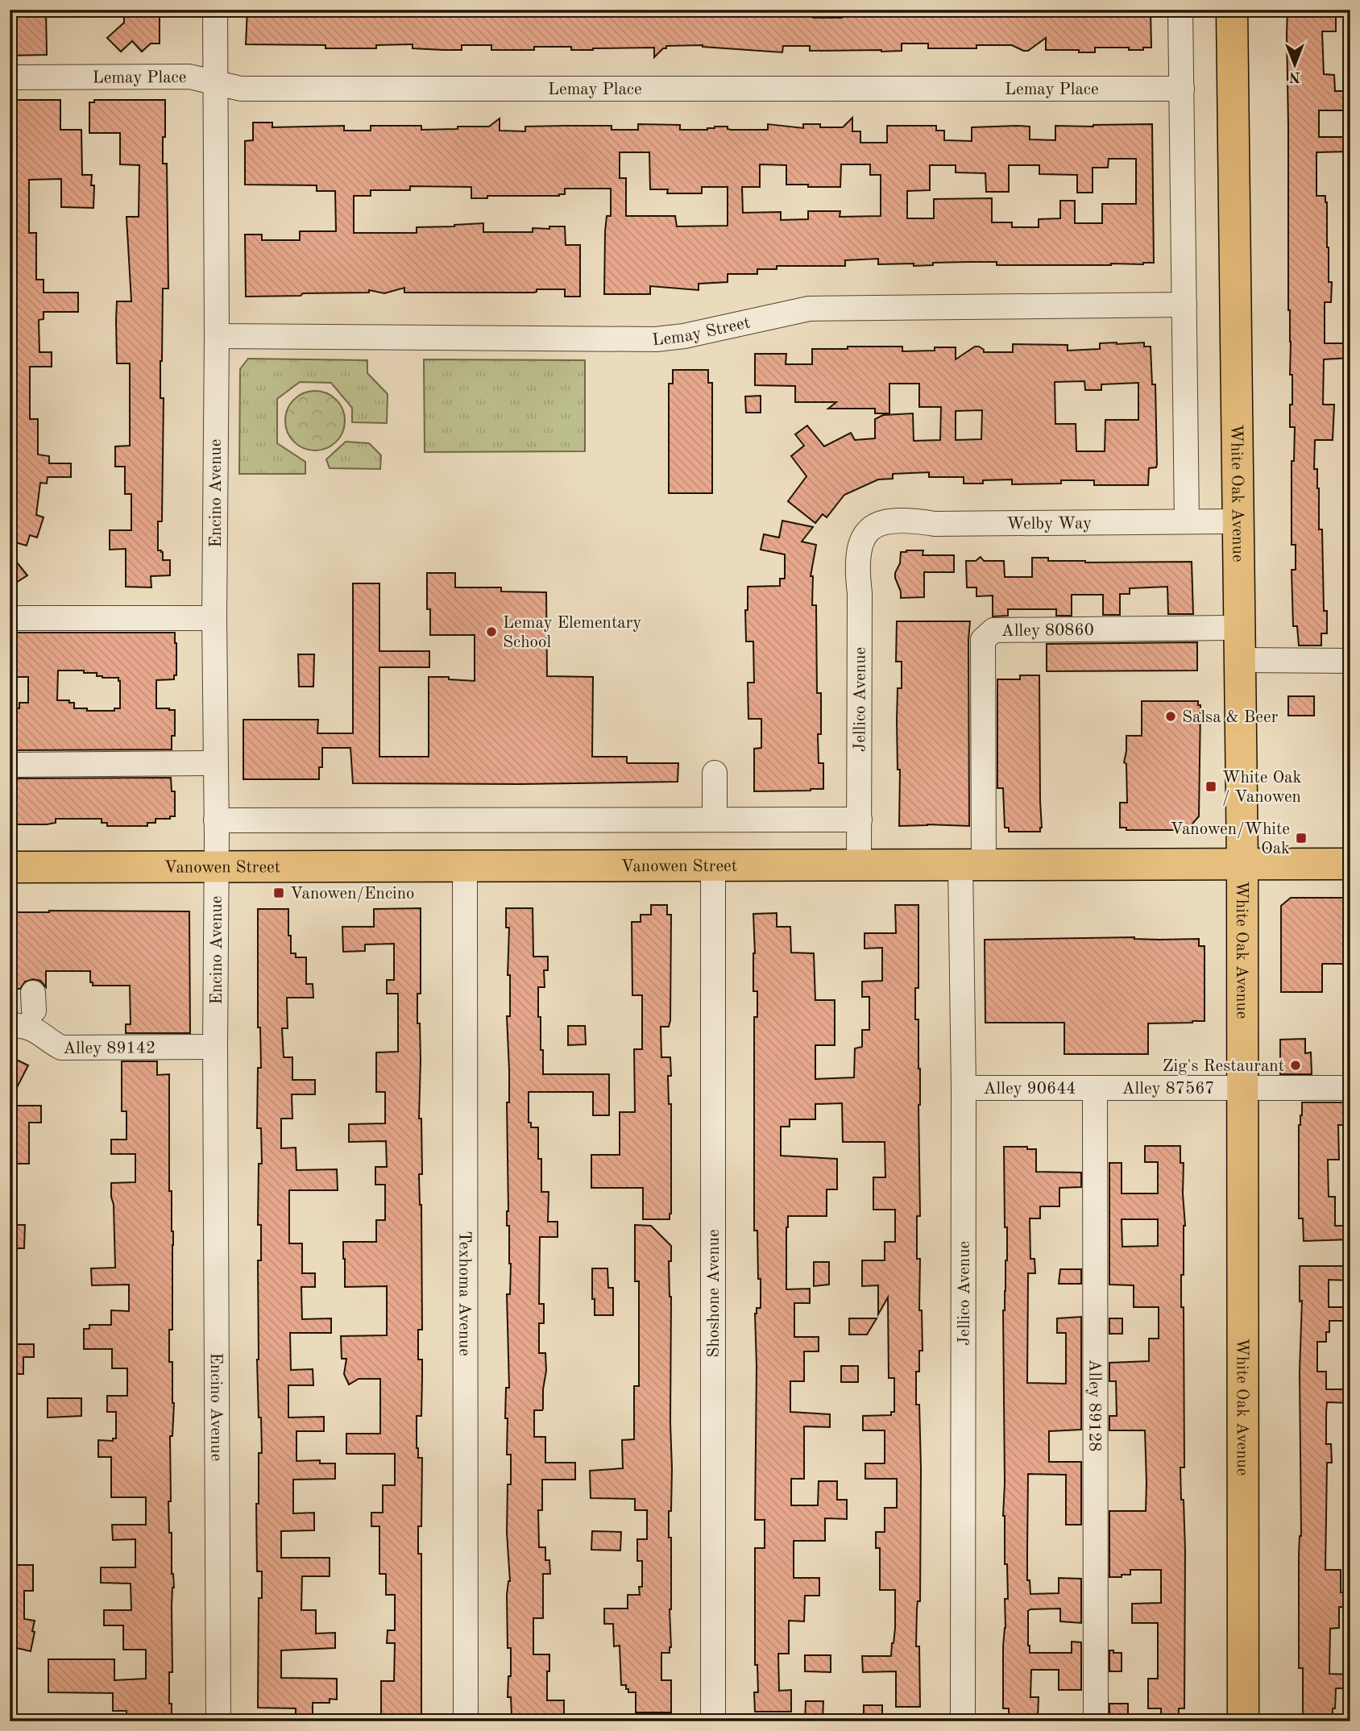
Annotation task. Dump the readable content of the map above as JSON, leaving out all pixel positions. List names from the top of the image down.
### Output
{
  "streets": {
    "main road": ["White Oak Avenue", "Vanowen Street"],
    "street": [
      "Lemay Place",
      "Lemay Street",
      "Encino Avenue",
      "Welby Way",
      "Alley 80860",
      "Jellico Avenue",
      "Alley 89142",
      "Alley 90644",
      "Alley 87567",
      "Texhoma Avenue",
      "Shoshone Avenue",
      "Alley 89128"
    ]
  },
  "crossings": [
    ["Lemay Place", "Encino Avenue"],
    ["Lemay Street", "Encino Avenue"],
    ["Encino Avenue", "Vanowen Street"],
    ["Encino Avenue", "Alley 89142"],
    ["White Oak Avenue", "Welby Way"],
    ["White Oak Avenue", "Alley 80860"],
    ["White Oak Avenue", "Vanowen Street"],
    ["White Oak Avenue", "Alley 87567"],
    ["Welby Way", "Jellico Avenue"],
    ["Alley 80860", "Jellico Avenue"],
    ["Alley 80860", "Vanowen Street"],
    ["Jellico Avenue", "Vanowen Street"],
    ["Jellico Avenue", "Alley 90644"],
    ["Vanowen Street", "Texhoma Avenue"],
    ["Vanowen Street", "Shoshone Avenue"],
    ["Alley 90644", "Alley 87567"],
    ["Alley 90644", "Alley 89128"],
    ["Alley 87567", "Alley 89128"]
  ],
  "places": {
    "other": ["Lemay Elementary School", "Salsa & Beer", "Zig's Restaurant"],
    "transit": ["White Oak / Vanowen", "Vanowen/White Oak", "Vanowen/Encino"]
  },
  "north": "bottom"
}
